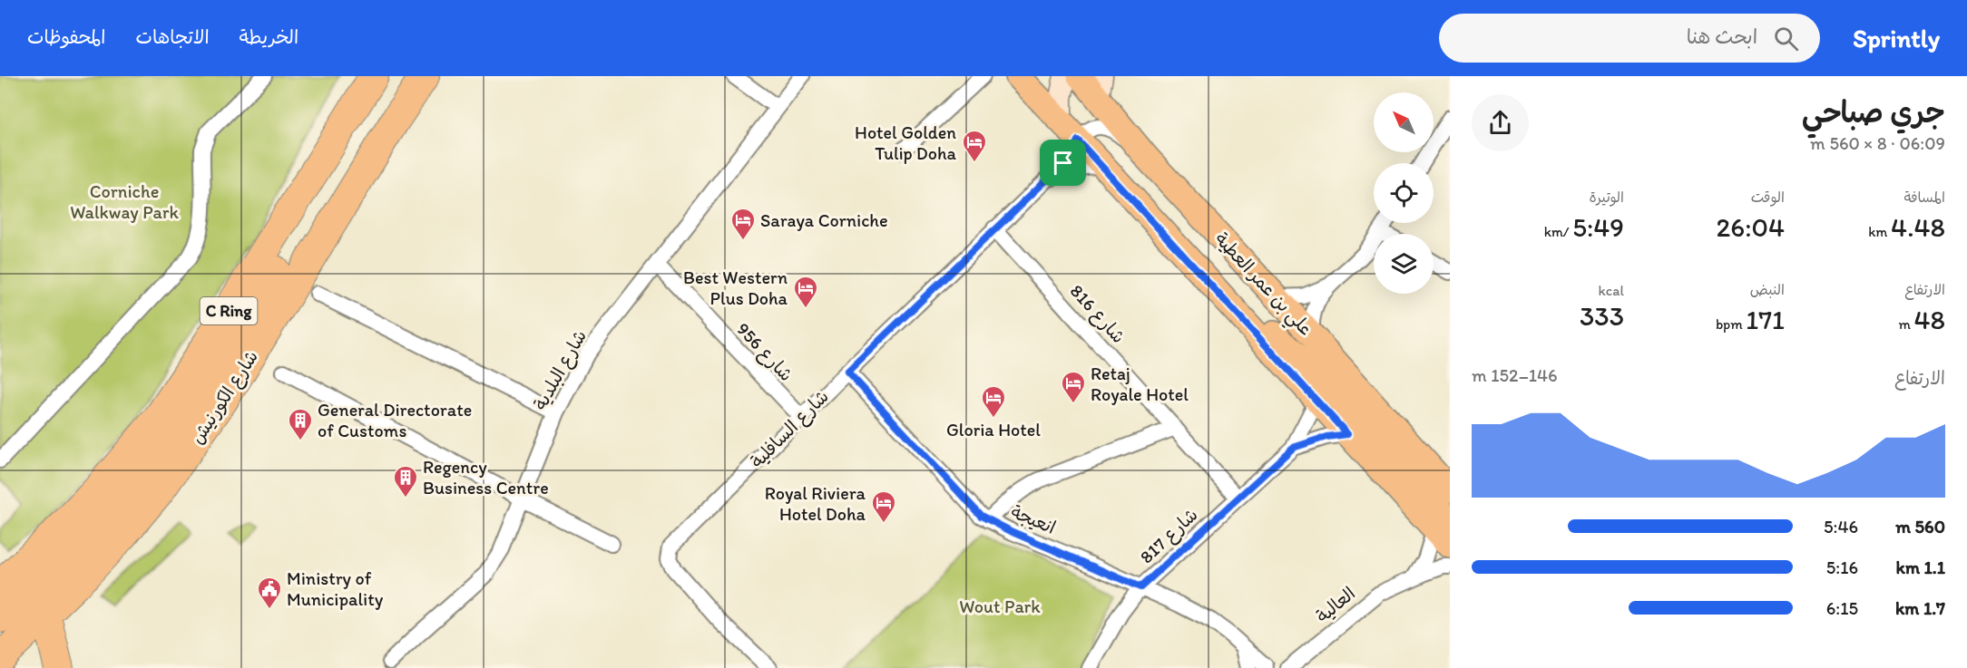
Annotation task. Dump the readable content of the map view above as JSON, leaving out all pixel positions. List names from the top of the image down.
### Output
{
  "streets": {
    "highway": ["C Ring", "شارع الكورنيش"],
    "main road": ["علي بن عمر العطية"],
    "street": [
      "شارع 816",
      "شارع 956",
      "شارع البلدية",
      "شارع السافلية",
      "انعيجة",
      "شارع 817",
      "العالية"
    ]
  },
  "crossings": [
    ["علي بن عمر العطية", "شارع السافلية"],
    ["شارع 816", "شارع السافلية"],
    ["شارع 816", "شارع 817"],
    ["شارع 956", "شارع البلدية"],
    ["شارع 956", "شارع السافلية"],
    ["شارع السافلية", "انعيجة"],
    ["انعيجة", "شارع 817"]
  ],
  "parks": ["Corniche Walkway Park", "Wout Park"],
  "places": {
    "hotel": [
      "Hotel Golden Tulip Doha",
      "Saraya Corniche",
      "Best Western Plus Doha",
      "Retaj Royale Hotel",
      "Gloria Hotel",
      "Royal Riviera Hotel Doha"
    ],
    "building": ["General Directorate of Customs", "Regency Business Centre"],
    "public building": ["Ministry of Municipality"]
  },
  "north": "top left",
  "page": {
    "header": "Sprintly",
    "search": "ابحث هنا",
    "nav": ["الخريطة", "الاتجاهات", "المحفوظات"],
    "heading": ["جري صباحي", "06:09 · 8 × 560 m"],
    "stats": [
      ["المسافة", "4.48 km"],
      ["الوقت", "26:04"],
      ["الوتيرة", "5:49 /km"],
      ["الارتفاع", "48 m"],
      ["النبض", "171 bpm"],
      ["kcal", "333"]
    ],
    "chart": ["الارتفاع", "146–152 m"],
    "list": [
      {
        "name": "560 m",
        "note": "5:46"
      },
      {
        "name": "1.1 km",
        "note": "5:16"
      },
      {
        "name": "1.7 km",
        "note": "6:15"
      }
    ]
  }
}
